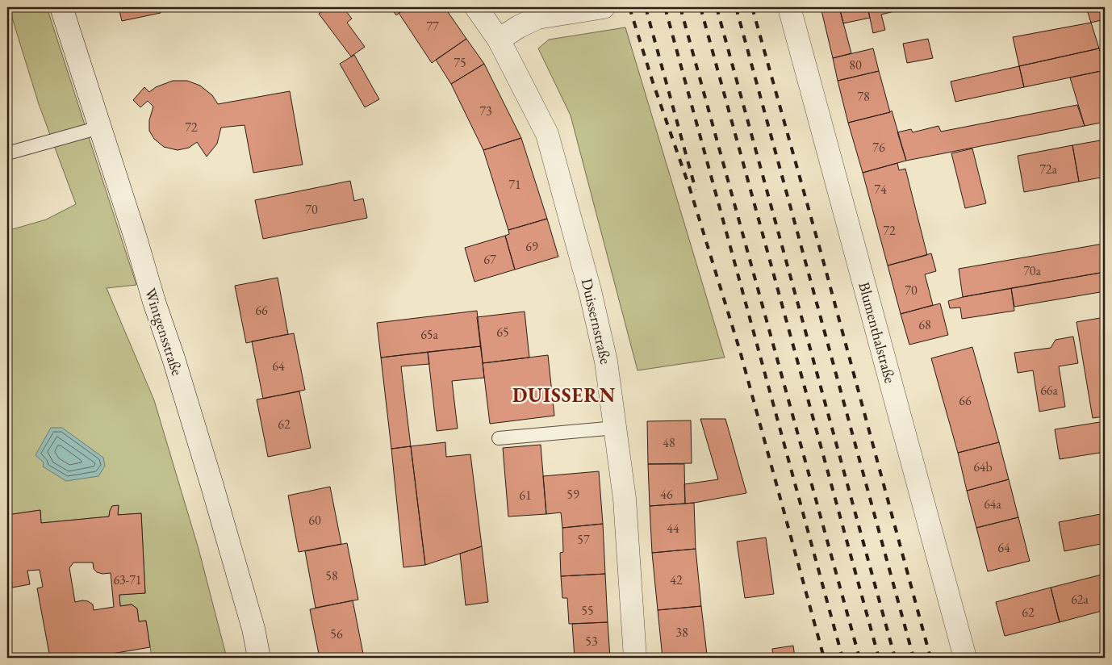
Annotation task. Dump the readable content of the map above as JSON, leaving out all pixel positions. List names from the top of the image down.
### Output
{
  "streets": {
    "street": ["Duissernstraße", "Wintgensstraße", "Blumenthalstraße"]
  },
  "districts": ["DUISSERN"],
  "house_numbers": [
    "77",
    "75",
    "80",
    "78",
    "73",
    "72",
    "76",
    "72a",
    "71",
    "74",
    "70",
    "72",
    "69",
    "67",
    "70a",
    "70",
    "66",
    "68",
    "65",
    "65a",
    "64",
    "66a",
    "66",
    "62",
    "48",
    "64b",
    "59",
    "46",
    "61",
    "64a",
    "60",
    "44",
    "57",
    "64",
    "58",
    "63-71",
    "42",
    "62a",
    "55",
    "62",
    "38",
    "56",
    "53"
  ]
}
